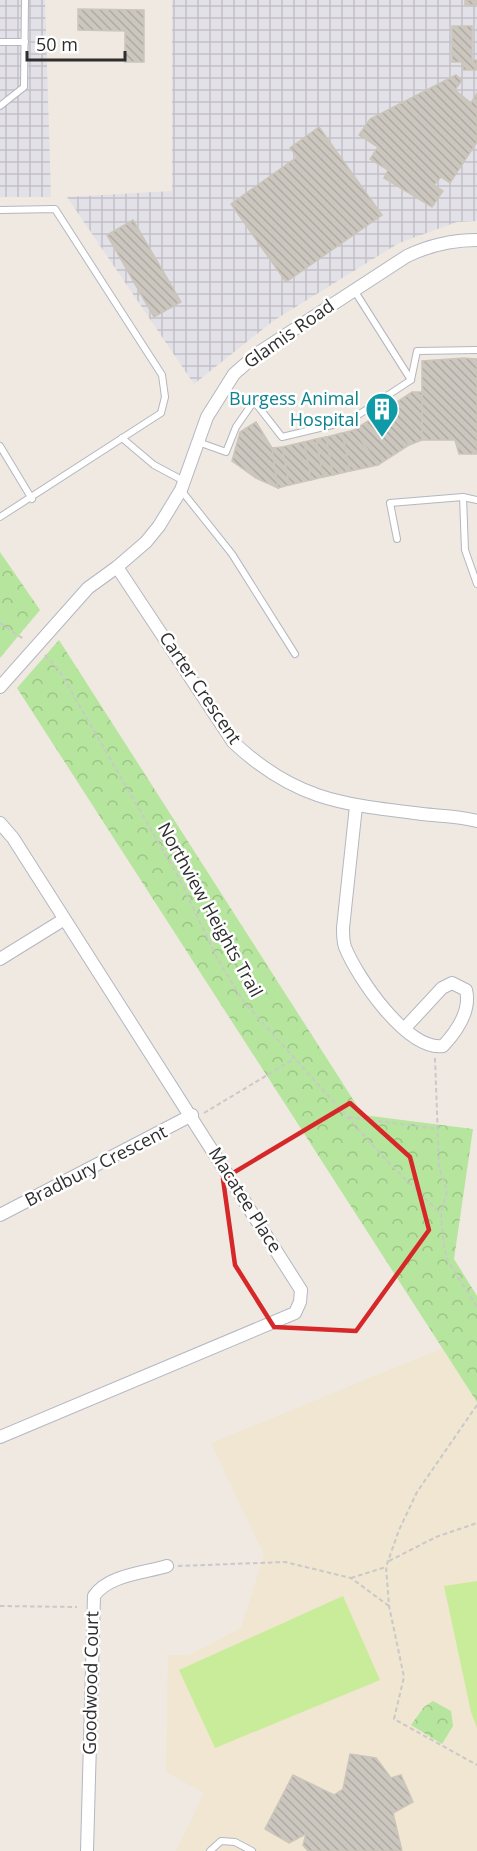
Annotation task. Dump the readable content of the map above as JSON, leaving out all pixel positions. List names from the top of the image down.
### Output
{
  "streets": {
    "street": [
      "Glamis Road",
      "Carter Crescent",
      "Bradbury Crescent",
      "Macatee Place",
      "Goodwood Court"
    ],
    "path": ["Northview Heights Trail"]
  },
  "crossings": [
    ["Glamis Road", "Carter Crescent"],
    ["Bradbury Crescent", "Macatee Place"]
  ],
  "places": {
    "building": ["Burgess Animal Hospital"]
  },
  "scale_bar": "50 m"
}
